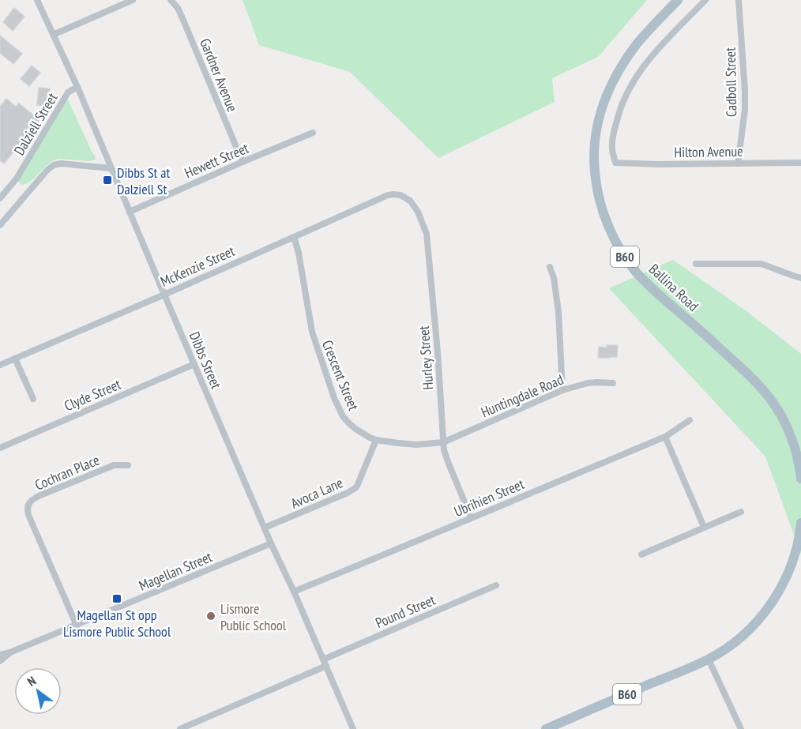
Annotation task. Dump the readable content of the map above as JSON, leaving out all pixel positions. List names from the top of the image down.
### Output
{
  "streets": {
    "main road": ["B60", "Ballina Road"],
    "street": [
      "Gardner Avenue",
      "Cadboll Street",
      "Dalziell Street",
      "Hilton Avenue",
      "Hewett Street",
      "McKenzie Street",
      "Hurley Street",
      "Dibbs Street",
      "Crescent Street",
      "Clyde Street",
      "Huntingdale Road",
      "Cochran Place",
      "Avoca Lane",
      "Ubrihien Street",
      "Magellan Street",
      "Pound Street"
    ]
  },
  "crossings": [
    ["Gardner Avenue", "Hewett Street"],
    ["Cadboll Street", "Hilton Avenue"],
    ["Dalziell Street", "Dibbs Street"],
    ["Hewett Street", "Dibbs Street"],
    ["McKenzie Street", "Hurley Street"],
    ["McKenzie Street", "Dibbs Street"],
    ["McKenzie Street", "Crescent Street"],
    ["Hurley Street", "Crescent Street"],
    ["Hurley Street", "Huntingdale Road"],
    ["Hurley Street", "Ubrihien Street"],
    ["Dibbs Street", "Clyde Street"],
    ["Dibbs Street", "Avoca Lane"],
    ["Dibbs Street", "Ubrihien Street"],
    ["Dibbs Street", "Magellan Street"],
    ["Dibbs Street", "Pound Street"],
    ["Crescent Street", "Huntingdale Road"],
    ["Crescent Street", "Avoca Lane"],
    ["Cochran Place", "Magellan Street"]
  ],
  "places": {
    "transit": ["Dibbs St at Dalziell St", "Magellan St opp Lismore Public School"],
    "other": ["Lismore Public School"]
  },
  "north": "top left"
}
